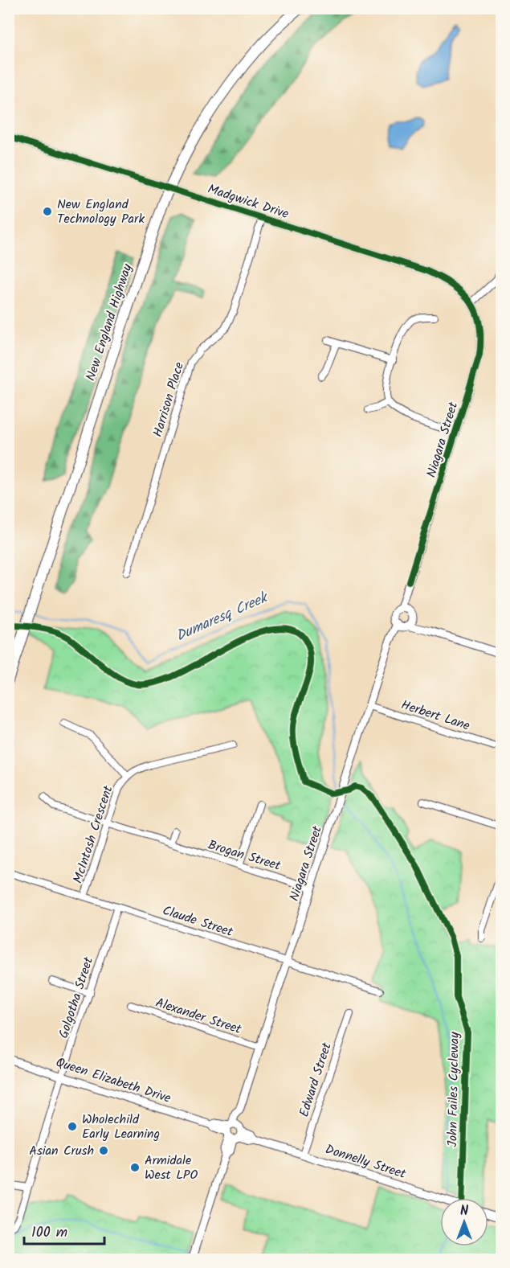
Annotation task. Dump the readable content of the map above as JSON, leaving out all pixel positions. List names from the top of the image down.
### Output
{
  "streets": {
    "highway": ["New England Highway"],
    "street": [
      "Madgwick Drive",
      "Harrison Place",
      "Niagara Street",
      "Herbert Lane",
      "McIntosh Crescent",
      "Brogan Street",
      "Claude Street",
      "Golgotha Street",
      "Alexander Street",
      "Edward Street",
      "Queen Elizabeth Drive",
      "Donnelly Street"
    ],
    "cycle path": ["John Failes Cycleway"]
  },
  "crossings": [
    ["Madgwick Drive", "Harrison Place"],
    ["Madgwick Drive", "Niagara Street"],
    ["Niagara Street", "Herbert Lane"],
    ["Niagara Street", "Brogan Street"],
    ["Niagara Street", "Claude Street"],
    ["Niagara Street", "Alexander Street"],
    ["Niagara Street", "Queen Elizabeth Drive"],
    ["Niagara Street", "Donnelly Street"],
    ["McIntosh Crescent", "Brogan Street"],
    ["McIntosh Crescent", "Claude Street"],
    ["Claude Street", "Golgotha Street"],
    ["Golgotha Street", "Queen Elizabeth Drive"],
    ["Edward Street", "Donnelly Street"],
    ["Queen Elizabeth Drive", "Donnelly Street"]
  ],
  "water": ["Dumaresq Creek"],
  "places": [
    "New England Technology Park",
    "Wholechild Early Learning",
    "Asian Crush",
    "Armidale West LPO"
  ],
  "scale_bar": "100 m",
  "north": "top"
}
